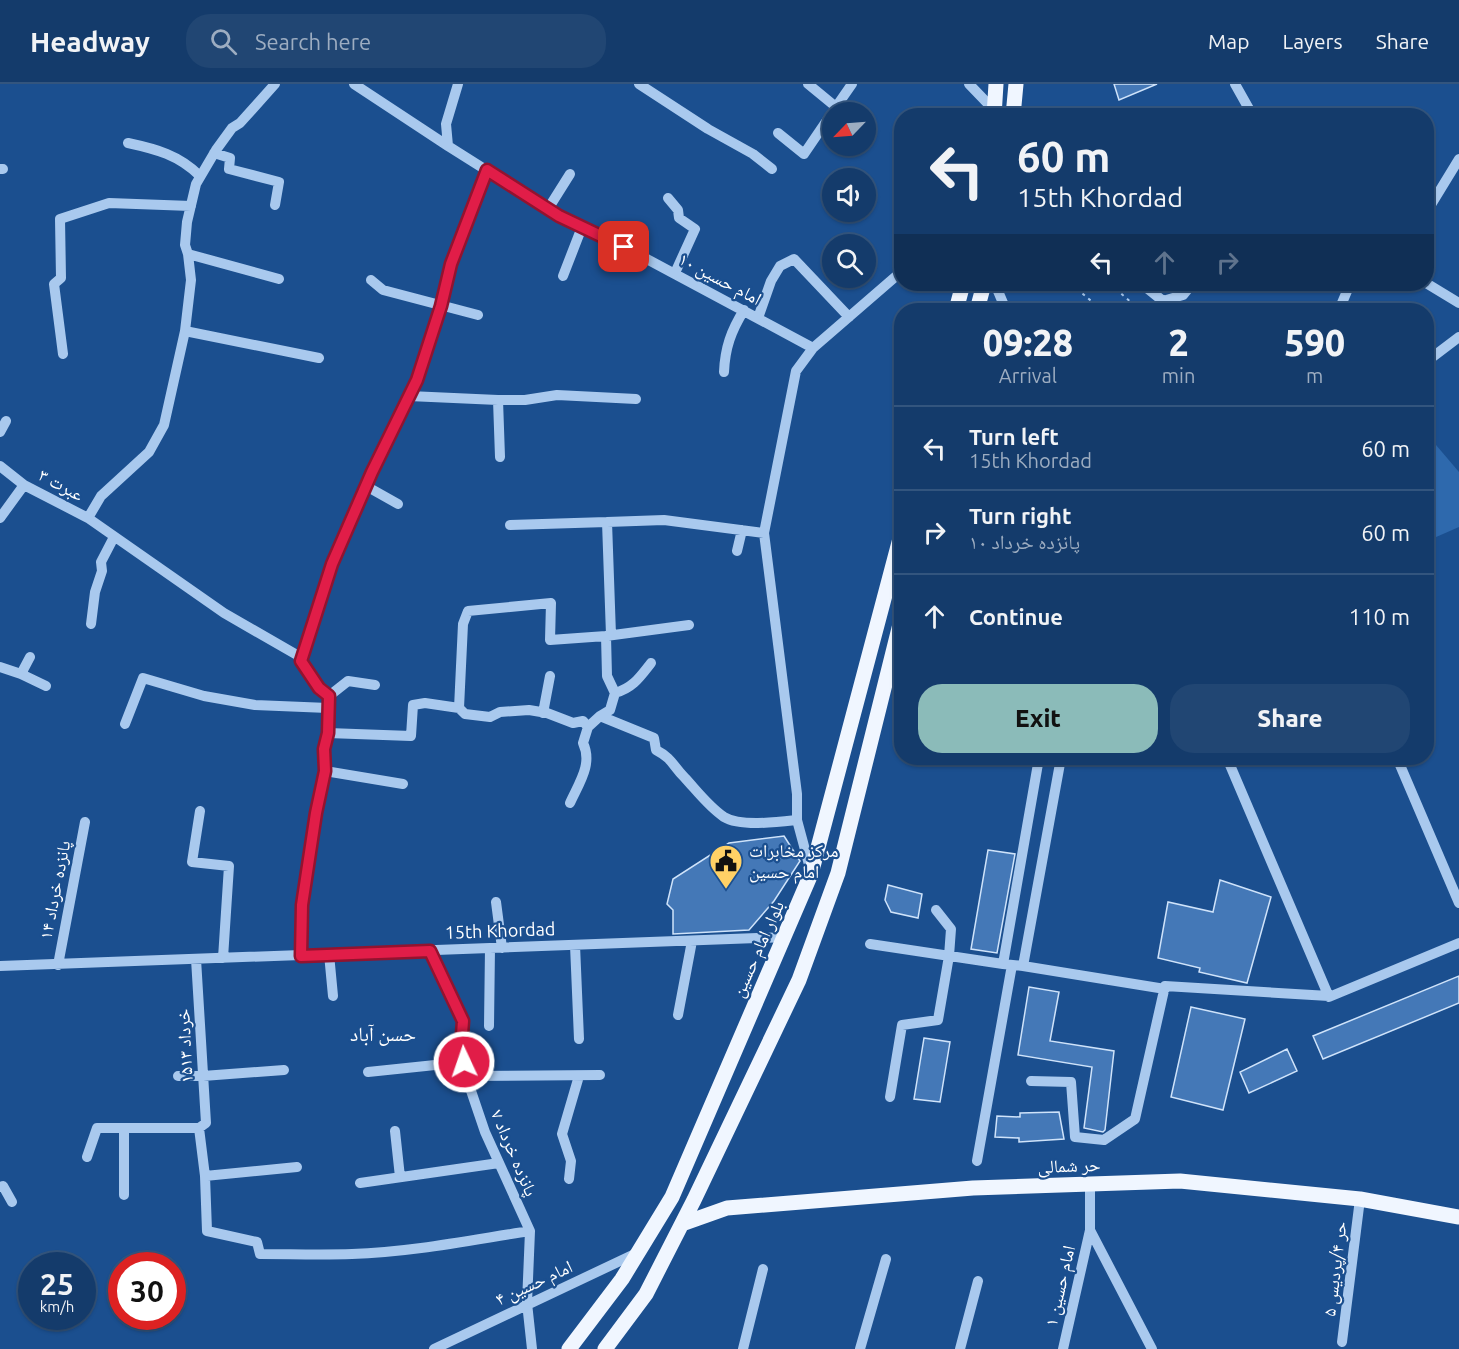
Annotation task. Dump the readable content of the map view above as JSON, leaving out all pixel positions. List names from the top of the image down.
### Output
{
  "streets": {
    "main road": ["بلوار امام حسین", "حر شمالی"],
    "street": [
      "امام حسین ۱۰",
      "عبرت ۳",
      "پانزده خرداد ۱۴",
      "15th Khordad",
      "۱۵خرداد ۱۳",
      "پانزده خرداد ۷",
      "حر ۴/پردیس ۵",
      "امام حسین ۴",
      "امام حسین ۱"
    ]
  },
  "crossings": [
    ["پانزده خرداد ۱۴", "15th Khordad"],
    ["15th Khordad", "بلوار امام حسین"],
    ["15th Khordad", "۱۵خرداد ۱۳"],
    ["15th Khordad", "پانزده خرداد ۷"],
    ["بلوار امام حسین", "امام حسین ۴"],
    ["پانزده خرداد ۷", "امام حسین ۴"],
    ["حر شمالی", "حر ۴/پردیس ۵"]
  ],
  "districts": ["حسن آباد"],
  "places": {
    "public building": ["مرکز مخابرات امام حسین"]
  },
  "north": "bottom left",
  "page": {
    "header": "Headway",
    "search": "Search here",
    "nav": ["Map", "Layers", "Share"],
    "turn": ["60 m", "15th Khordad"],
    "eta": [
      "09:28",
      "Arrival",
      "2",
      "min",
      "590",
      "m"
    ],
    "list": [
      {
        "name": "Turn left",
        "note": "15th Khordad",
        "value": "60 m"
      },
      {
        "name": "Turn right",
        "note": "پانزده خرداد ۱۰",
        "value": "60 m"
      },
      {
        "name": "Continue",
        "value": "110 m"
      }
    ],
    "buttons": ["Exit", "Share"],
    "speed": "25 km/h",
    "limit": "30"
  }
}
